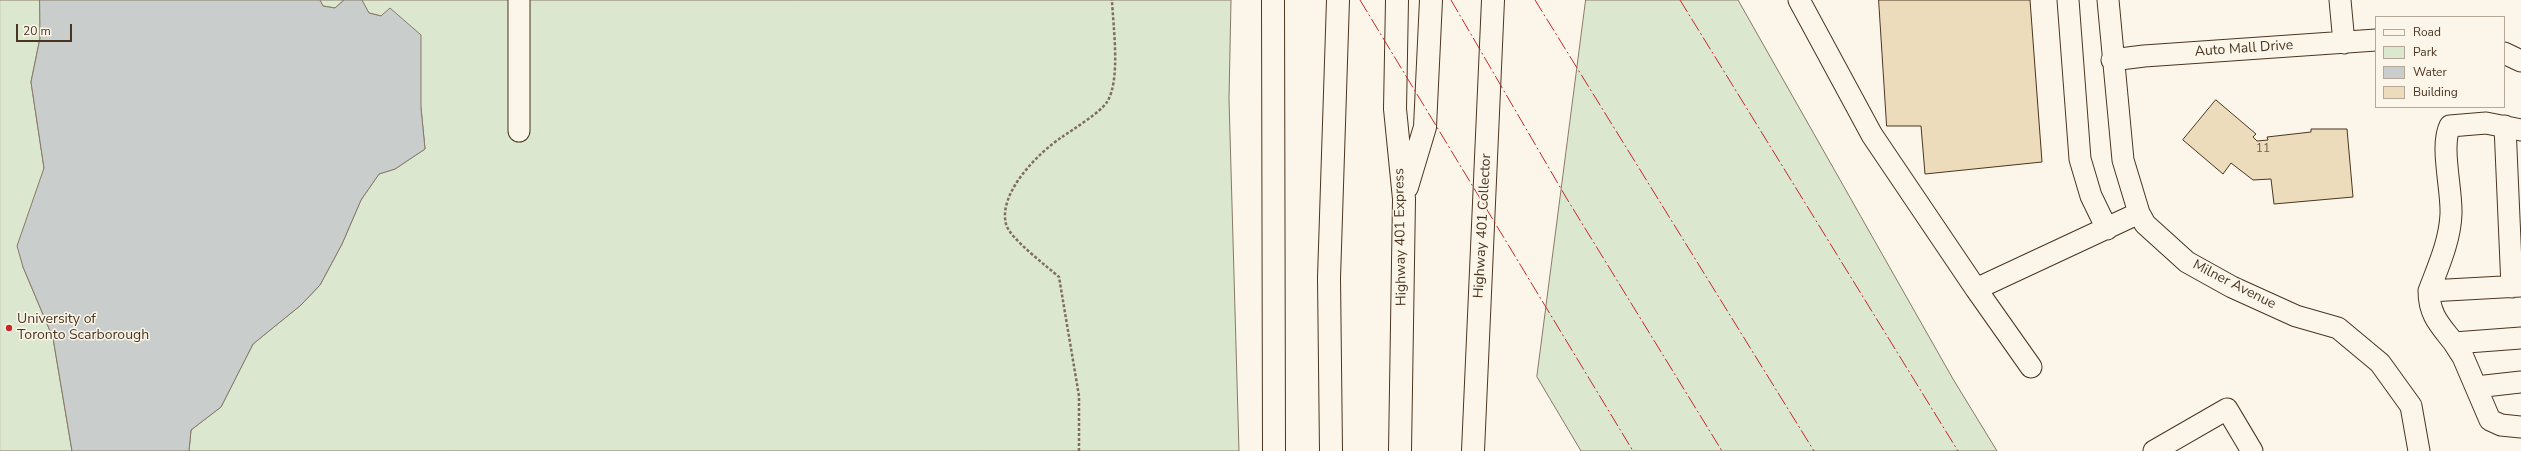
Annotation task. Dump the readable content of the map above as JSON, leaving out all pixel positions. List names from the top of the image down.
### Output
{
  "streets": {
    "highway": ["Highway 401 Collector", "Highway 401 Express"],
    "street": ["Auto Mall Drive", "Milner Avenue"]
  },
  "crossings": [
    ["Auto Mall Drive", "Milner Avenue"]
  ],
  "places": ["University of Toronto Scarborough"],
  "house_numbers": ["11"],
  "legend": [
    "Road",
    "Park",
    "Water",
    "Building"
  ],
  "scale_bar": "20 m"
}
